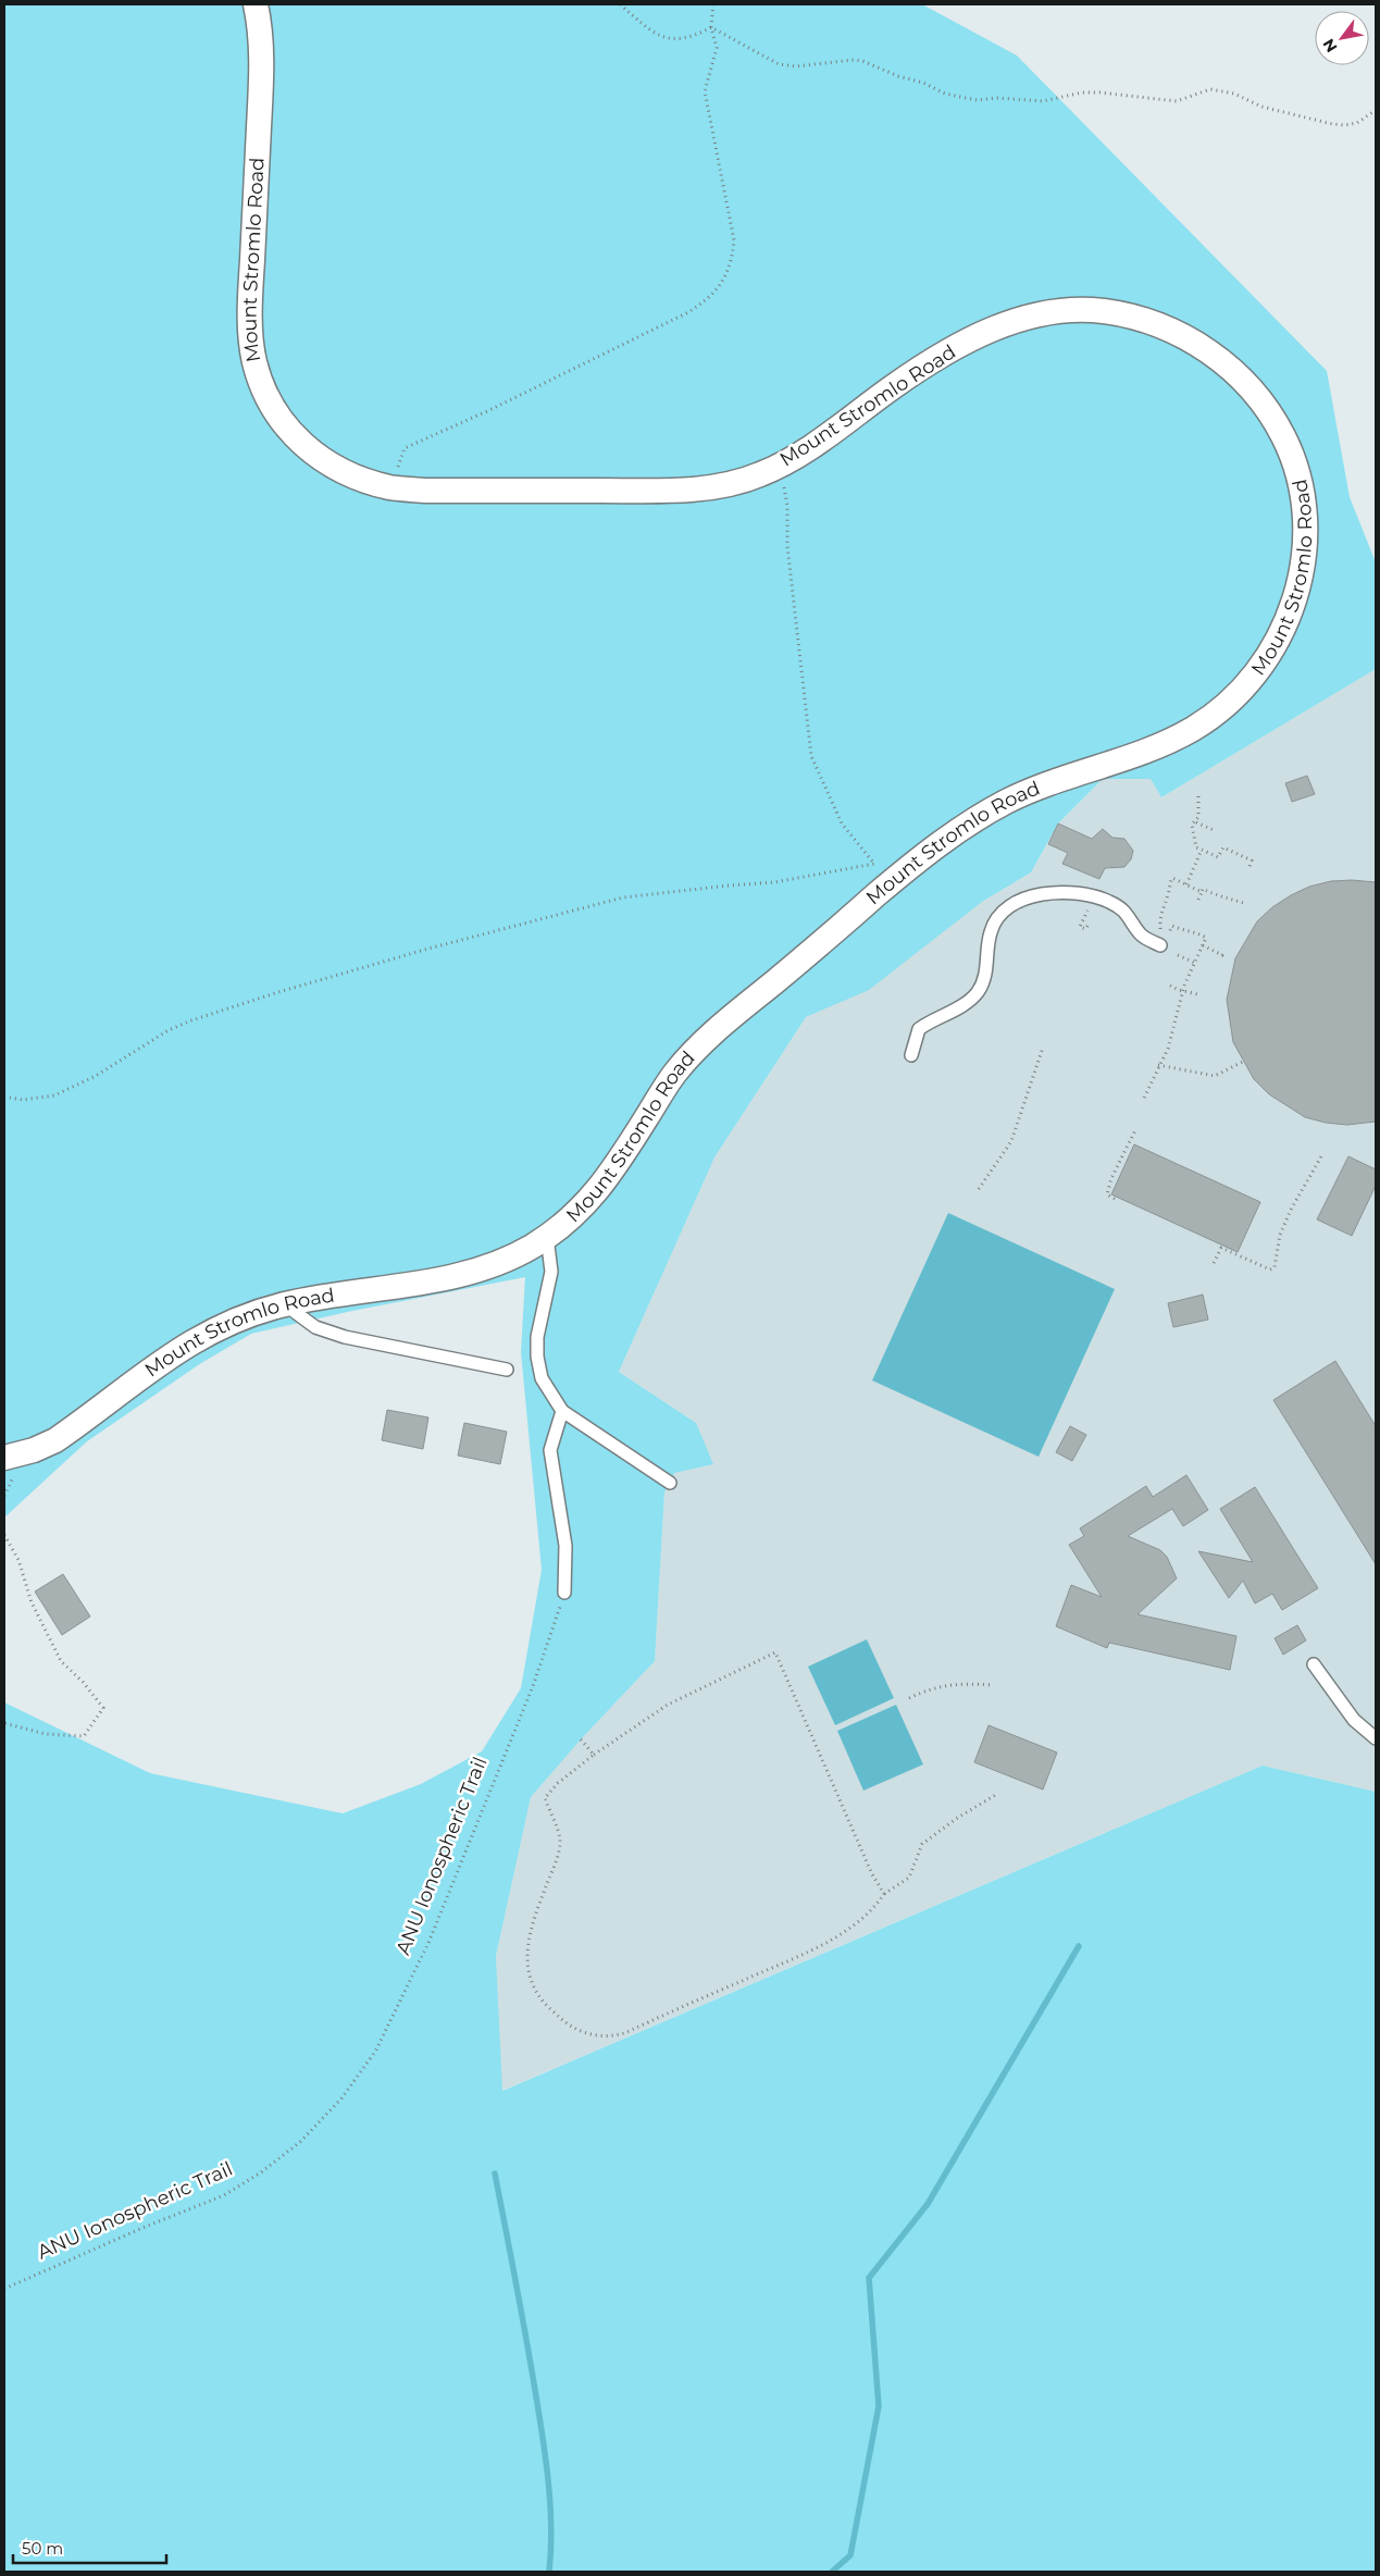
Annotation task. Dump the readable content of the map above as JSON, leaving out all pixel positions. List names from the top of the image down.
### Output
{
  "streets": {
    "street": ["Mount Stromlo Road"],
    "path": ["ANU Ionospheric Trail"]
  },
  "scale_bar": "50 m",
  "north": "bottom left"
}
